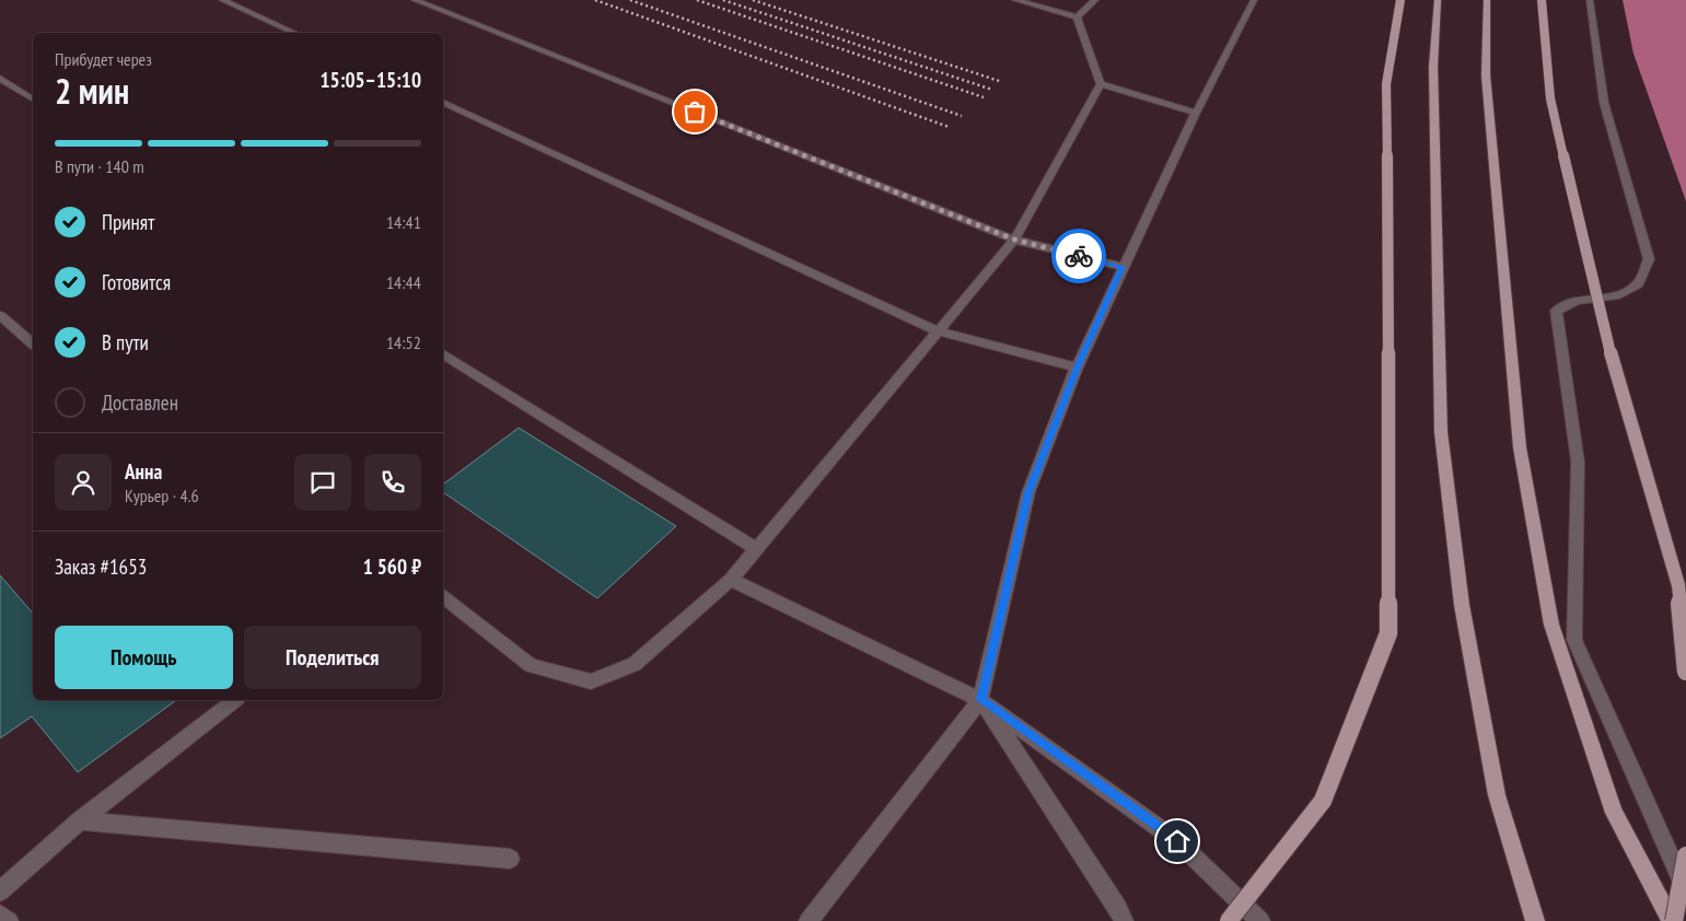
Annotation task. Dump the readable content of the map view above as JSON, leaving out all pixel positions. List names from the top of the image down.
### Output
{
  "page": {
    "heading": ["2 мин", "Прибудет через", "15:05–15:10"],
    "panel": [
      "Анна",
      "Курьер · 4.6",
      "Заказ #1653",
      "1 560 ₽"
    ],
    "bar": "В пути · 140 m",
    "list": [
      ["Принят", "14:41"],
      ["Готовится", "14:44"],
      ["В пути", "14:52"],
      "Доставлен"
    ],
    "buttons": ["Помощь", "Поделиться"]
  }
}
